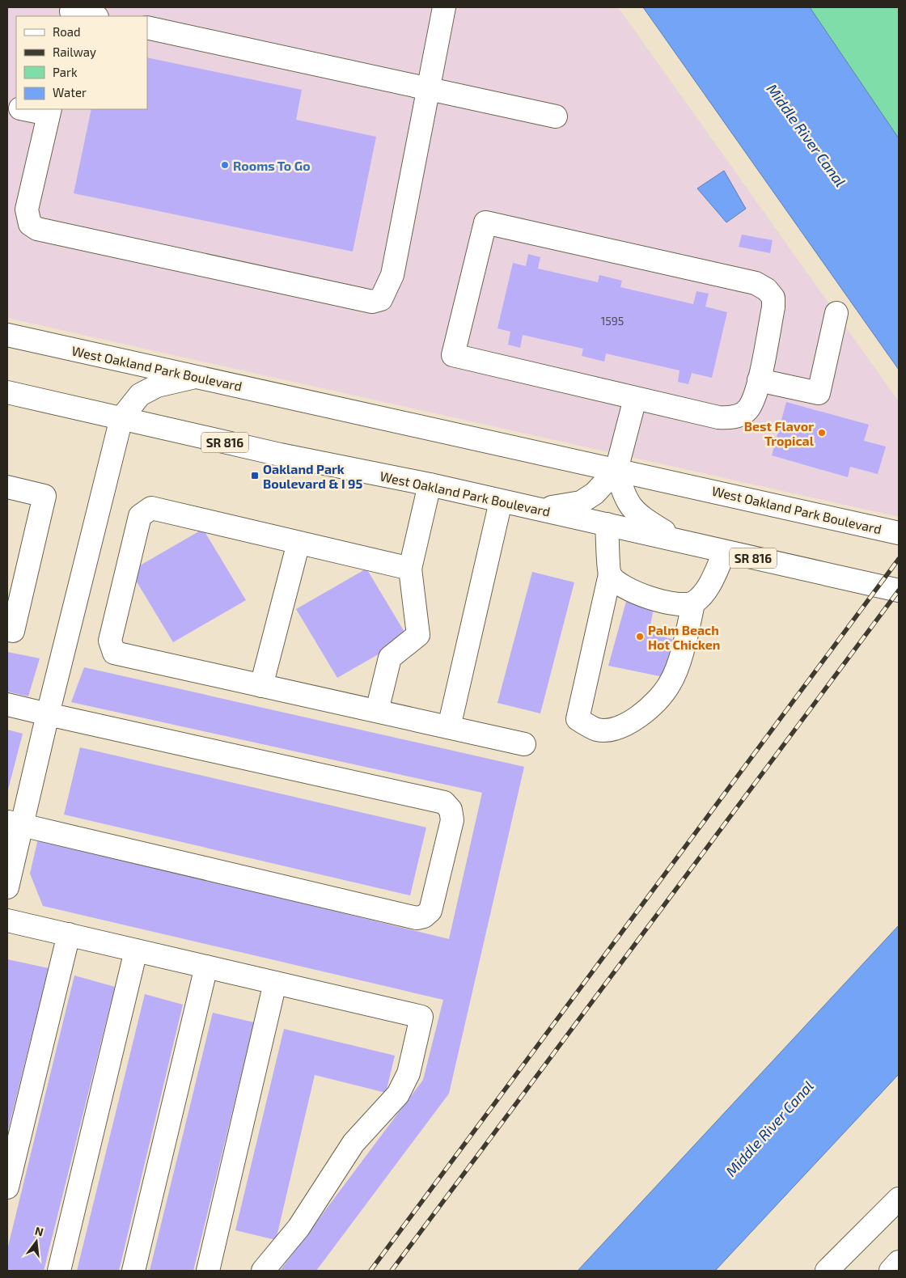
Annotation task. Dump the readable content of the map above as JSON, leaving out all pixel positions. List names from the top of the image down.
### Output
{
  "streets": {
    "main road": ["West Oakland Park Boulevard", "SR 816"]
  },
  "water": ["Middle River Canal"],
  "places": {
    "other": ["Rooms To Go", "Best Flavor Tropical", "Palm Beach Hot Chicken"],
    "transit": ["Oakland Park Boulevard & I 95"]
  },
  "house_numbers": ["1595"],
  "legend": [
    "Road",
    "Railway",
    "Park",
    "Water"
  ],
  "north": "top"
}
